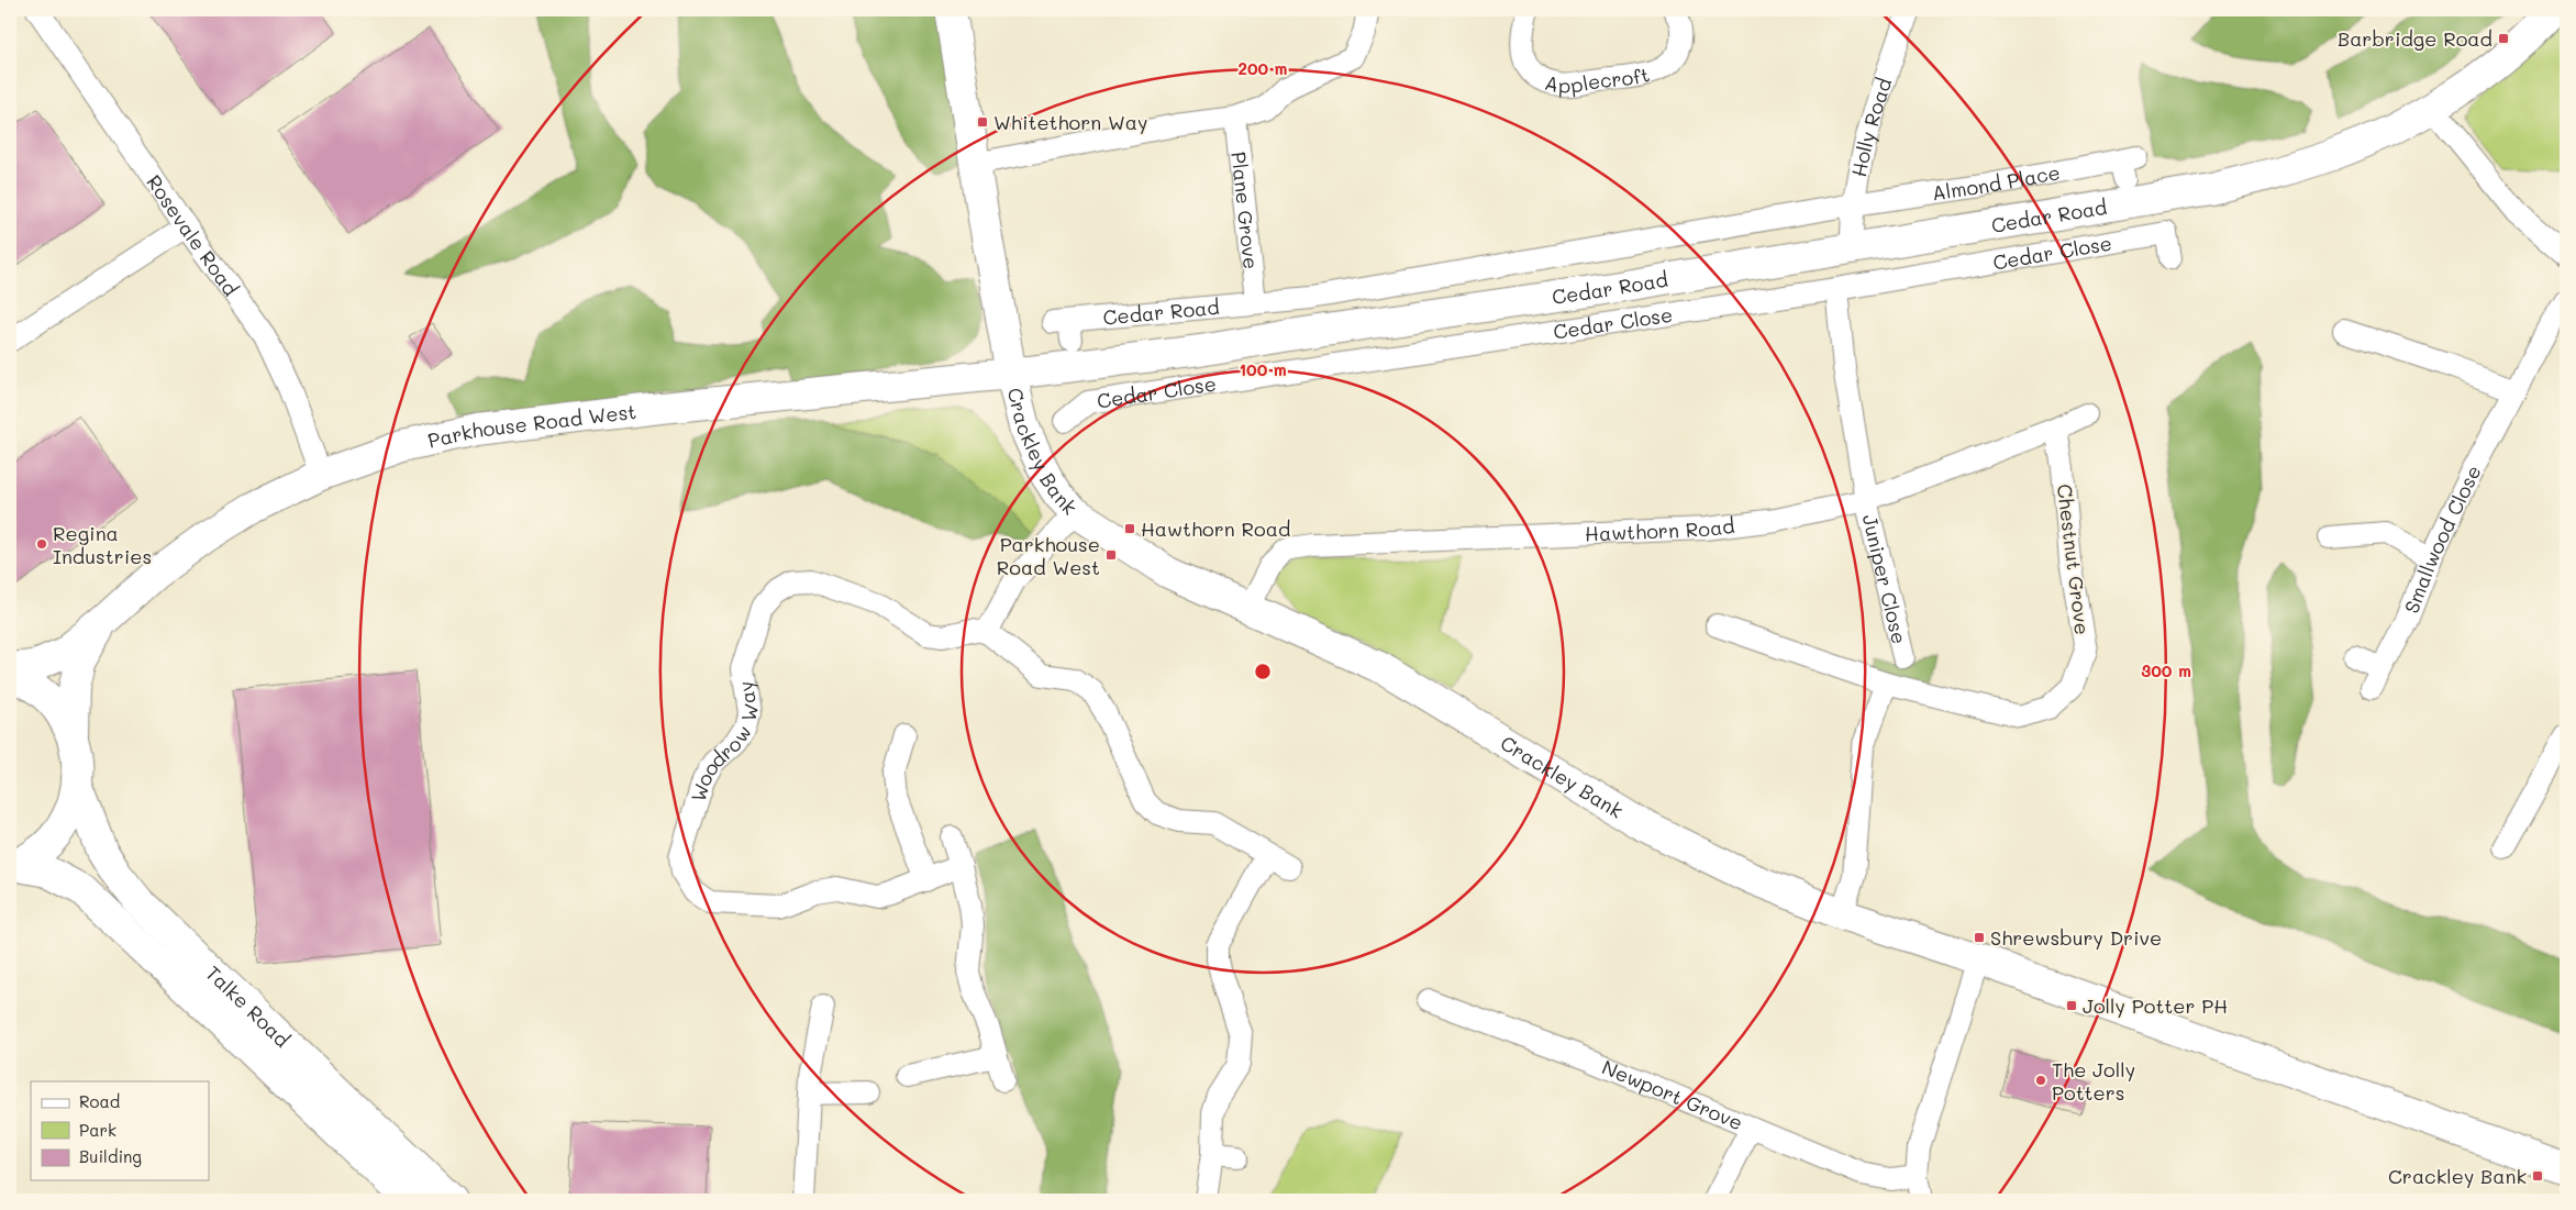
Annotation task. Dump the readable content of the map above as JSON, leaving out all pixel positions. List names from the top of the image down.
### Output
{
  "streets": {
    "main road": [
      "Cedar Road",
      "Parkhouse Road West",
      "Crackley Bank",
      "Talke Road"
    ],
    "street": [
      "Applecroft",
      "Holly Road",
      "Almond Place",
      "Plane Grove",
      "Rosevale Road",
      "Cedar Close",
      "Hawthorn Road",
      "Smallwood Close",
      "Chestnut Grove",
      "Juniper Close",
      "Woodrow Way",
      "Newport Grove"
    ]
  },
  "crossings": [
    ["Holly Road", "Almond Place"],
    ["Holly Road", "Cedar Road"],
    ["Almond Place", "Cedar Road"],
    ["Plane Grove", "Cedar Road"],
    ["Cedar Road", "Parkhouse Road West"],
    ["Cedar Road", "Crackley Bank"],
    ["Rosevale Road", "Parkhouse Road West"],
    ["Parkhouse Road West", "Crackley Bank"],
    ["Crackley Bank", "Hawthorn Road"],
    ["Hawthorn Road", "Chestnut Grove"],
    ["Hawthorn Road", "Juniper Close"]
  ],
  "places": {
    "transit": [
      "Barbridge Road",
      "Whitethorn Way",
      "Hawthorn Road",
      "Parkhouse Road West",
      "Shrewsbury Drive",
      "Jolly Potter PH",
      "Crackley Bank"
    ],
    "other": ["Regina Industries", "The Jolly Potters"]
  },
  "legend": ["Road", "Park", "Building"],
  "rings": ["200 m", "100 m", "300 m"]
}
